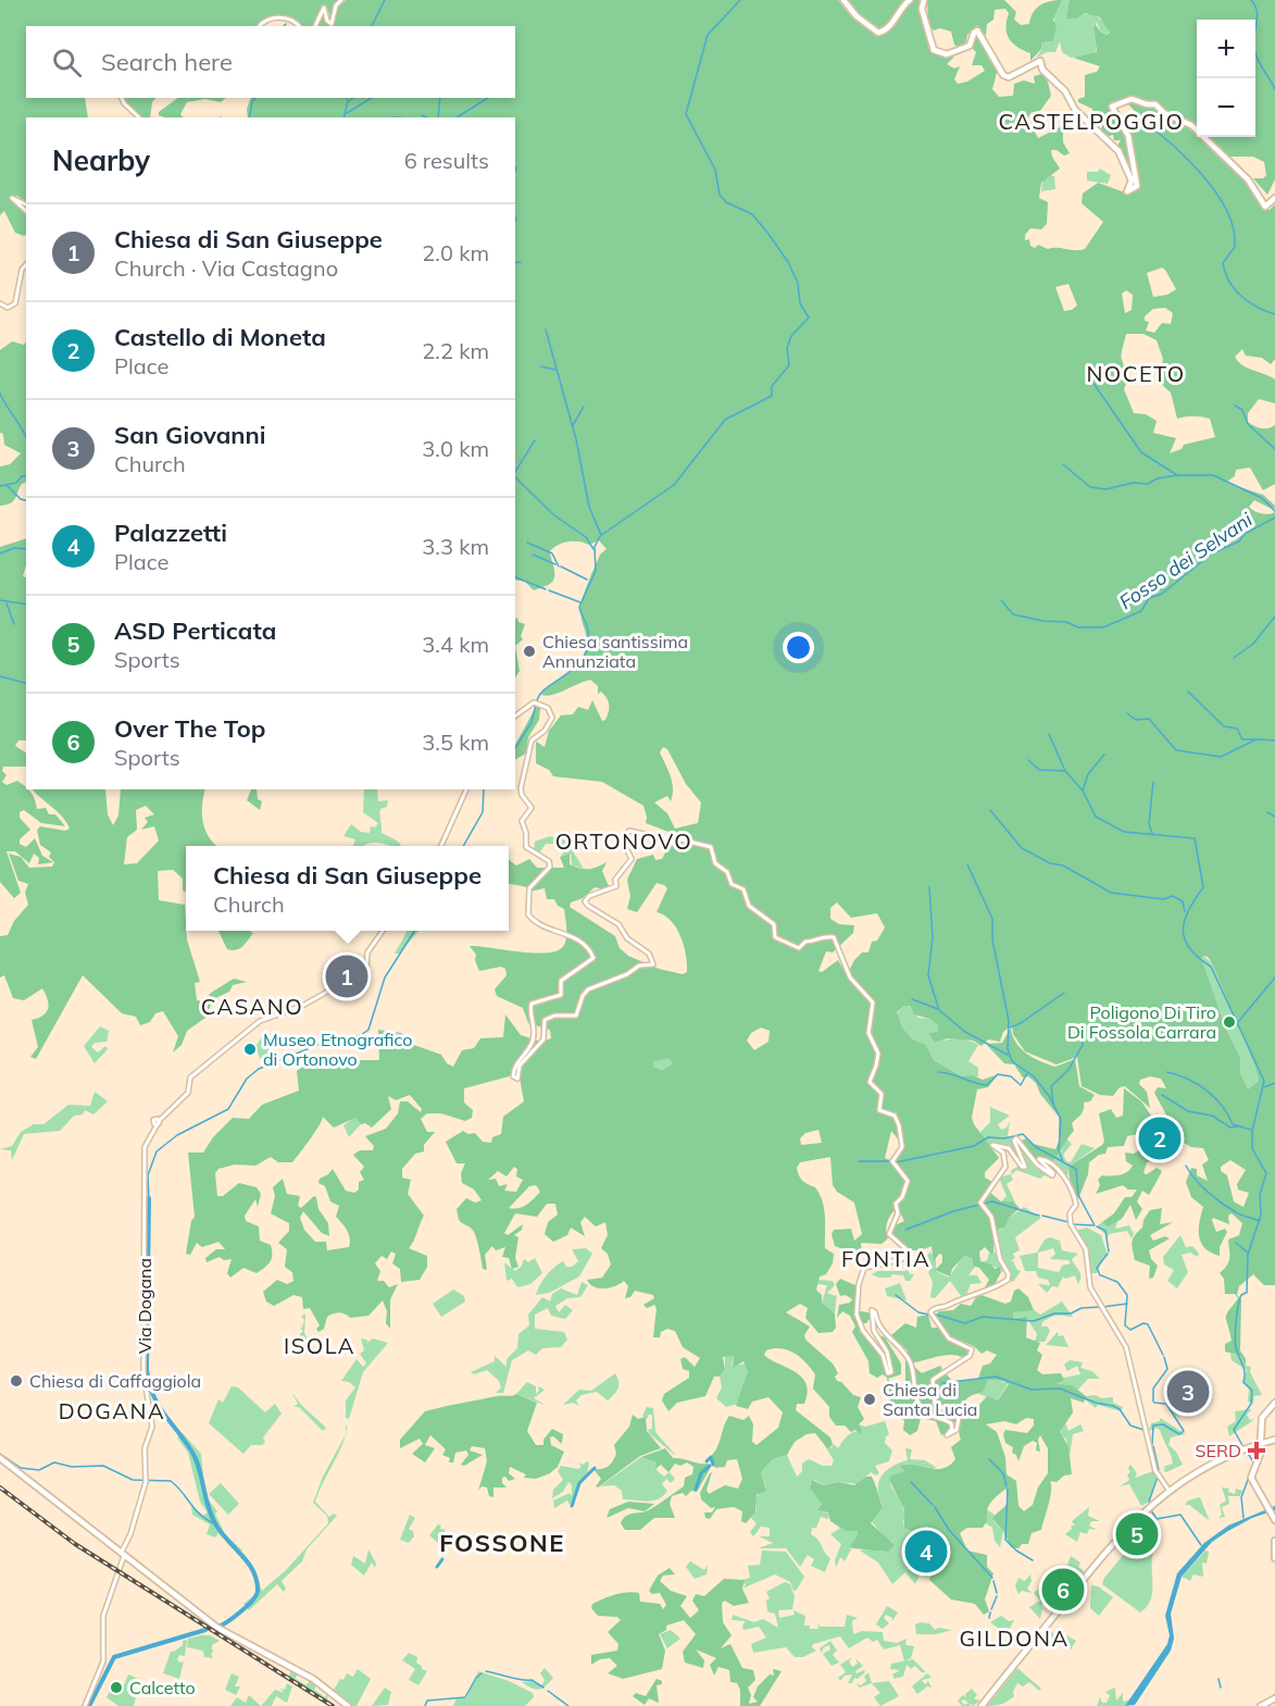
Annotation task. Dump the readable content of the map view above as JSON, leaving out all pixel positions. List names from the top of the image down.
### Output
{
  "streets": {
    "street": ["Via Dogana"]
  },
  "districts": [
    "CASTELPOGGIO",
    "NOCETO",
    "ORTONOVO",
    "CASANO",
    "FONTIA",
    "ISOLA",
    "DOGANA",
    "FOSSONE",
    "GILDONA"
  ],
  "water": ["Fosso dei Selvani"],
  "places": {
    "other": [
      "Chiesa santissima Annunziata",
      "Poligono Di Tiro Di Fossola Carrara",
      "Museo Etnografico di Ortonovo",
      "Chiesa di Caffaggiola",
      "Chiesa di Santa Lucia",
      "Calcetto"
    ],
    "health": ["SERD"]
  },
  "page": {
    "map_buttons": ["+", "−"],
    "search": "Search here",
    "heading": ["Nearby", "6 results"],
    "list": [
      {
        "mark": "1",
        "name": "Chiesa di San Giuseppe",
        "note": "Church · Via Castagno",
        "value": "2.0 km"
      },
      {
        "mark": "2",
        "name": "Castello di Moneta",
        "note": "Place",
        "value": "2.2 km"
      },
      {
        "mark": "3",
        "name": "San Giovanni",
        "note": "Church",
        "value": "3.0 km"
      },
      {
        "mark": "4",
        "name": "Palazzetti",
        "note": "Place",
        "value": "3.3 km"
      },
      {
        "mark": "5",
        "name": "ASD Perticata",
        "note": "Sports",
        "value": "3.4 km"
      },
      {
        "mark": "6",
        "name": "Over The Top",
        "note": "Sports",
        "value": "3.5 km"
      }
    ],
    "popup": ["Chiesa di San Giuseppe", "Church"],
    "pins": [
      "1",
      "2",
      "3",
      "5",
      "4",
      "6"
    ]
  }
}
